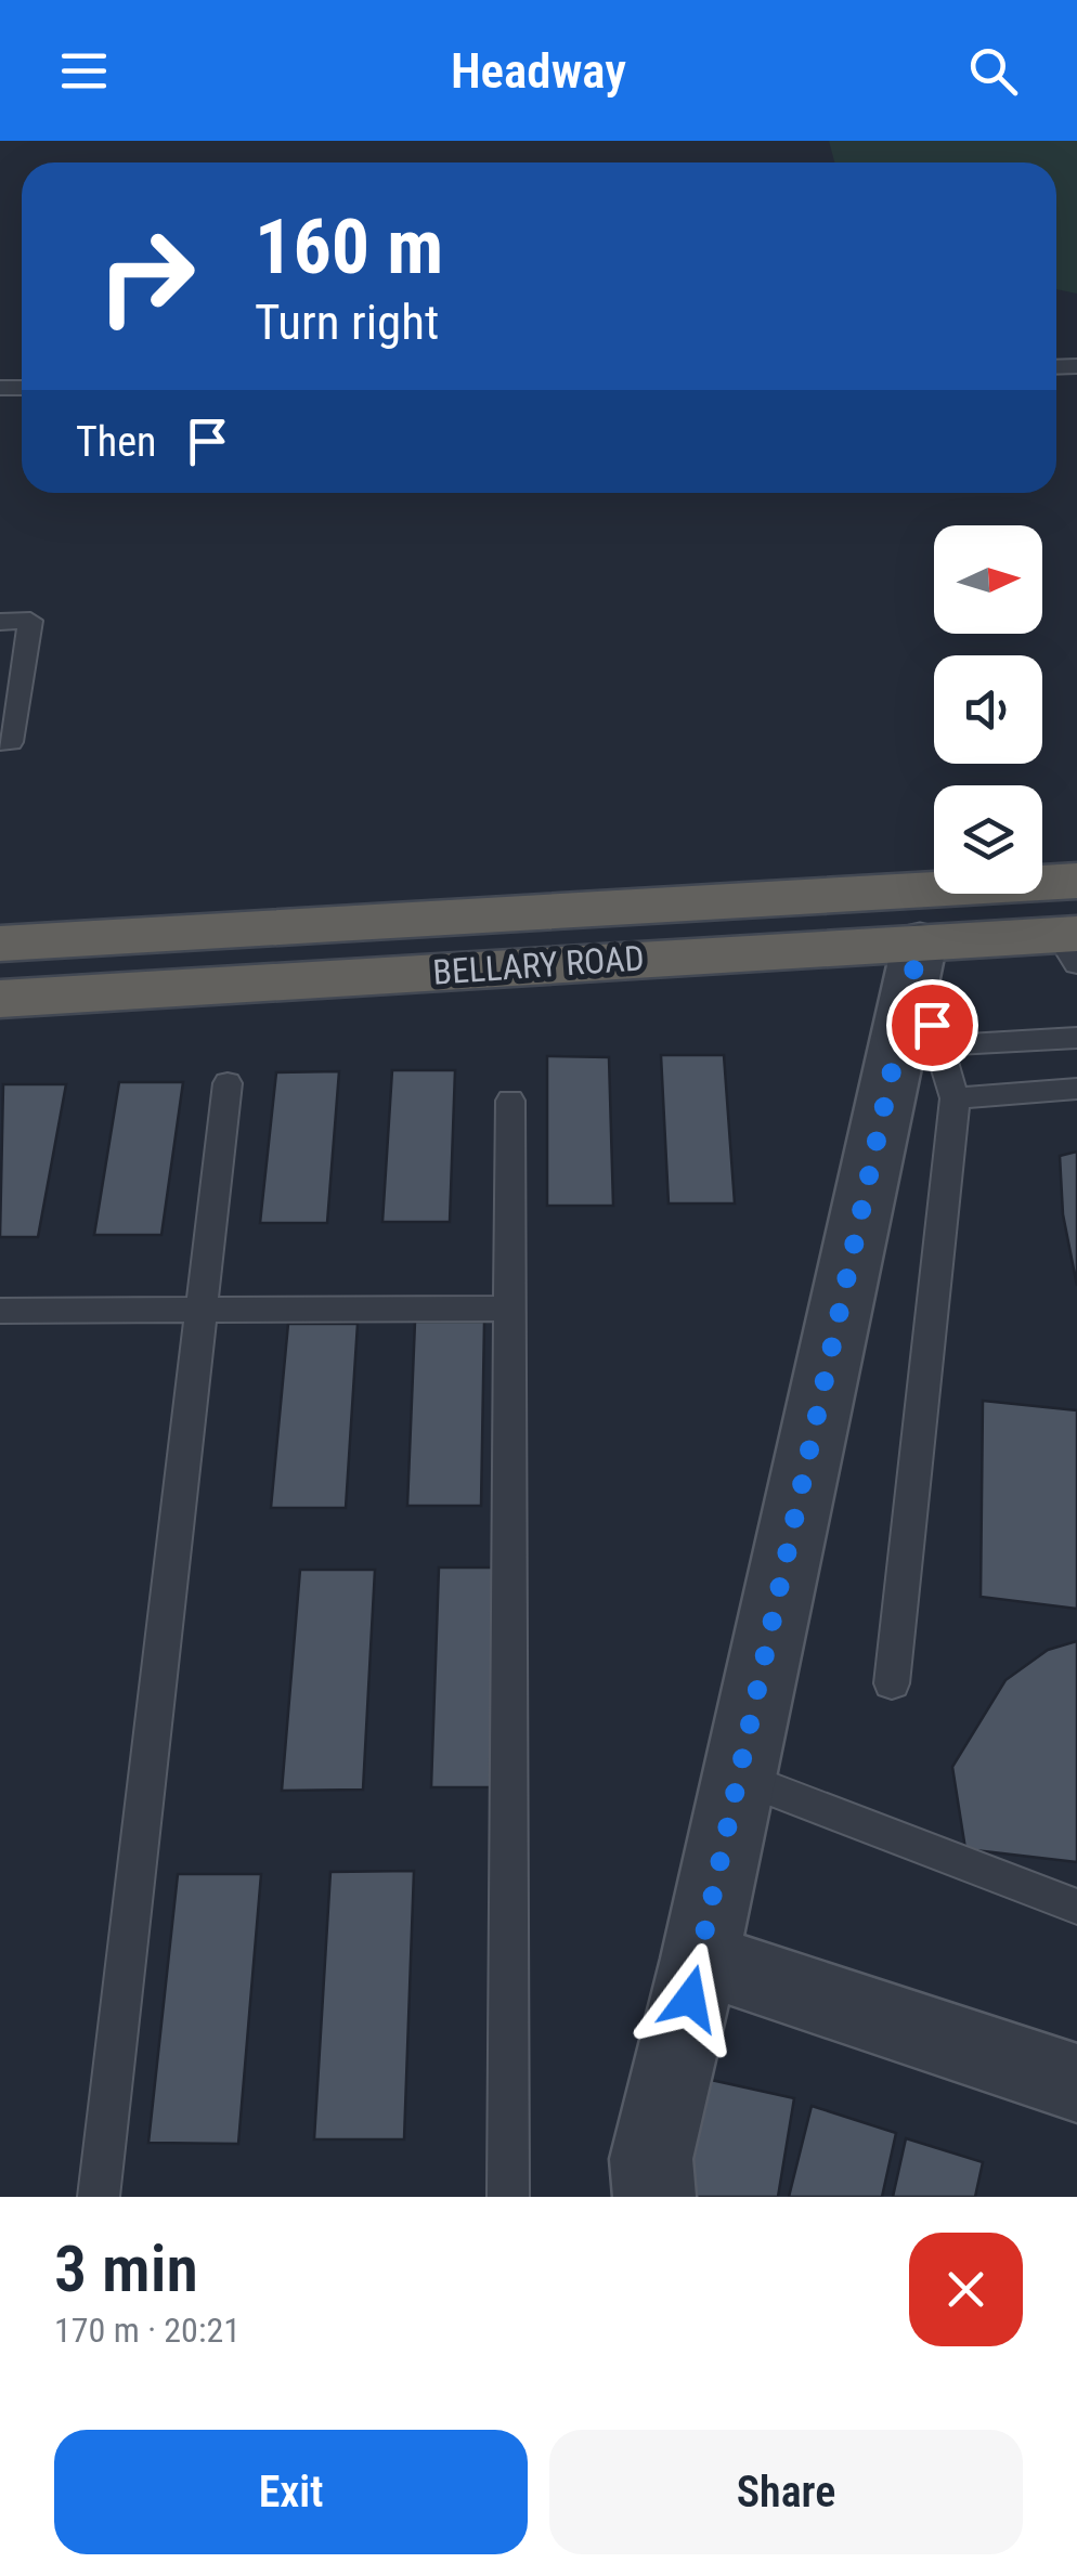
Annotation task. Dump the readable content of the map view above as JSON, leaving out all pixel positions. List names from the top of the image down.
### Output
{
  "streets": {
    "highway": ["BELLARY ROAD"]
  },
  "north": "right",
  "page": {
    "header": "Headway",
    "turn": ["160 m", "Turn right"],
    "then": "Then",
    "heading": ["3 min", "170 m · 20:21"],
    "buttons": ["Exit", "Share"]
  }
}
